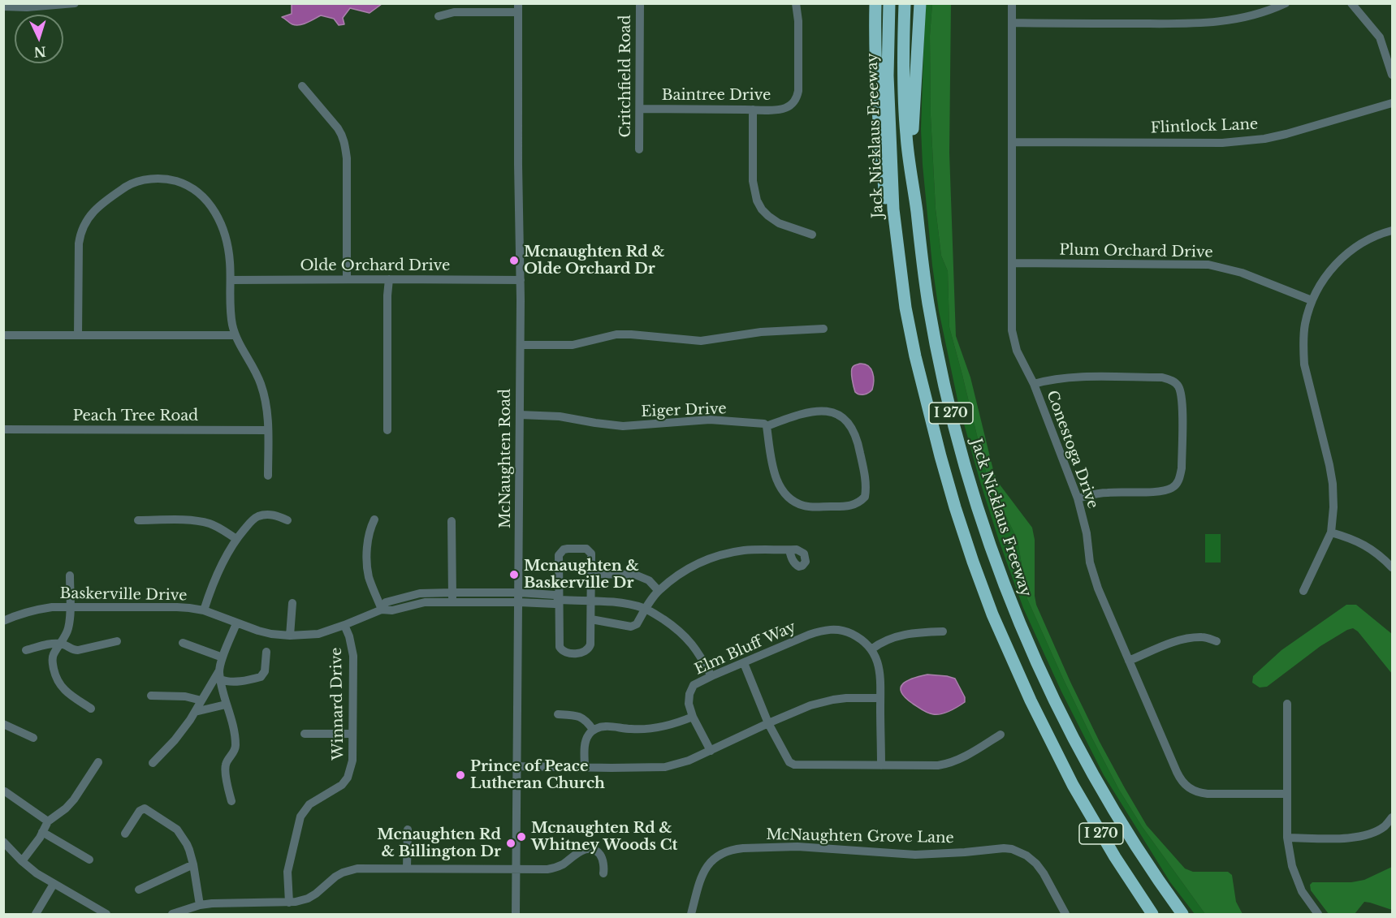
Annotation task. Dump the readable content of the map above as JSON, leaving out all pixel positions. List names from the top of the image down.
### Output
{
  "streets": {
    "highway": ["Jack Nicklaus Freeway", "I 270"],
    "street": [
      "Critchfield Road",
      "Baintree Drive",
      "Flintlock Lane",
      "Plum Orchard Drive",
      "Olde Orchard Drive",
      "Eiger Drive",
      "Peach Tree Road",
      "Conestoga Drive",
      "McNaughten Road",
      "Baskerville Drive",
      "Elm Bluff Way",
      "Winnard Drive",
      "McNaughten Grove Lane"
    ]
  },
  "crossings": [
    ["Critchfield Road", "Baintree Drive"],
    ["Flintlock Lane", "Conestoga Drive"],
    ["Plum Orchard Drive", "Conestoga Drive"],
    ["Olde Orchard Drive", "McNaughten Road"],
    ["Eiger Drive", "McNaughten Road"],
    ["McNaughten Road", "Baskerville Drive"],
    ["Baskerville Drive", "Winnard Drive"]
  ],
  "places": [
    "Mcnaughten Rd & Olde Orchard Dr",
    "Mcnaughten & Baskerville Dr",
    "Prince of Peace Lutheran Church",
    "Mcnaughten Rd & Whitney Woods Ct",
    "Mcnaughten Rd & Billington Dr"
  ],
  "north": "bottom"
}
